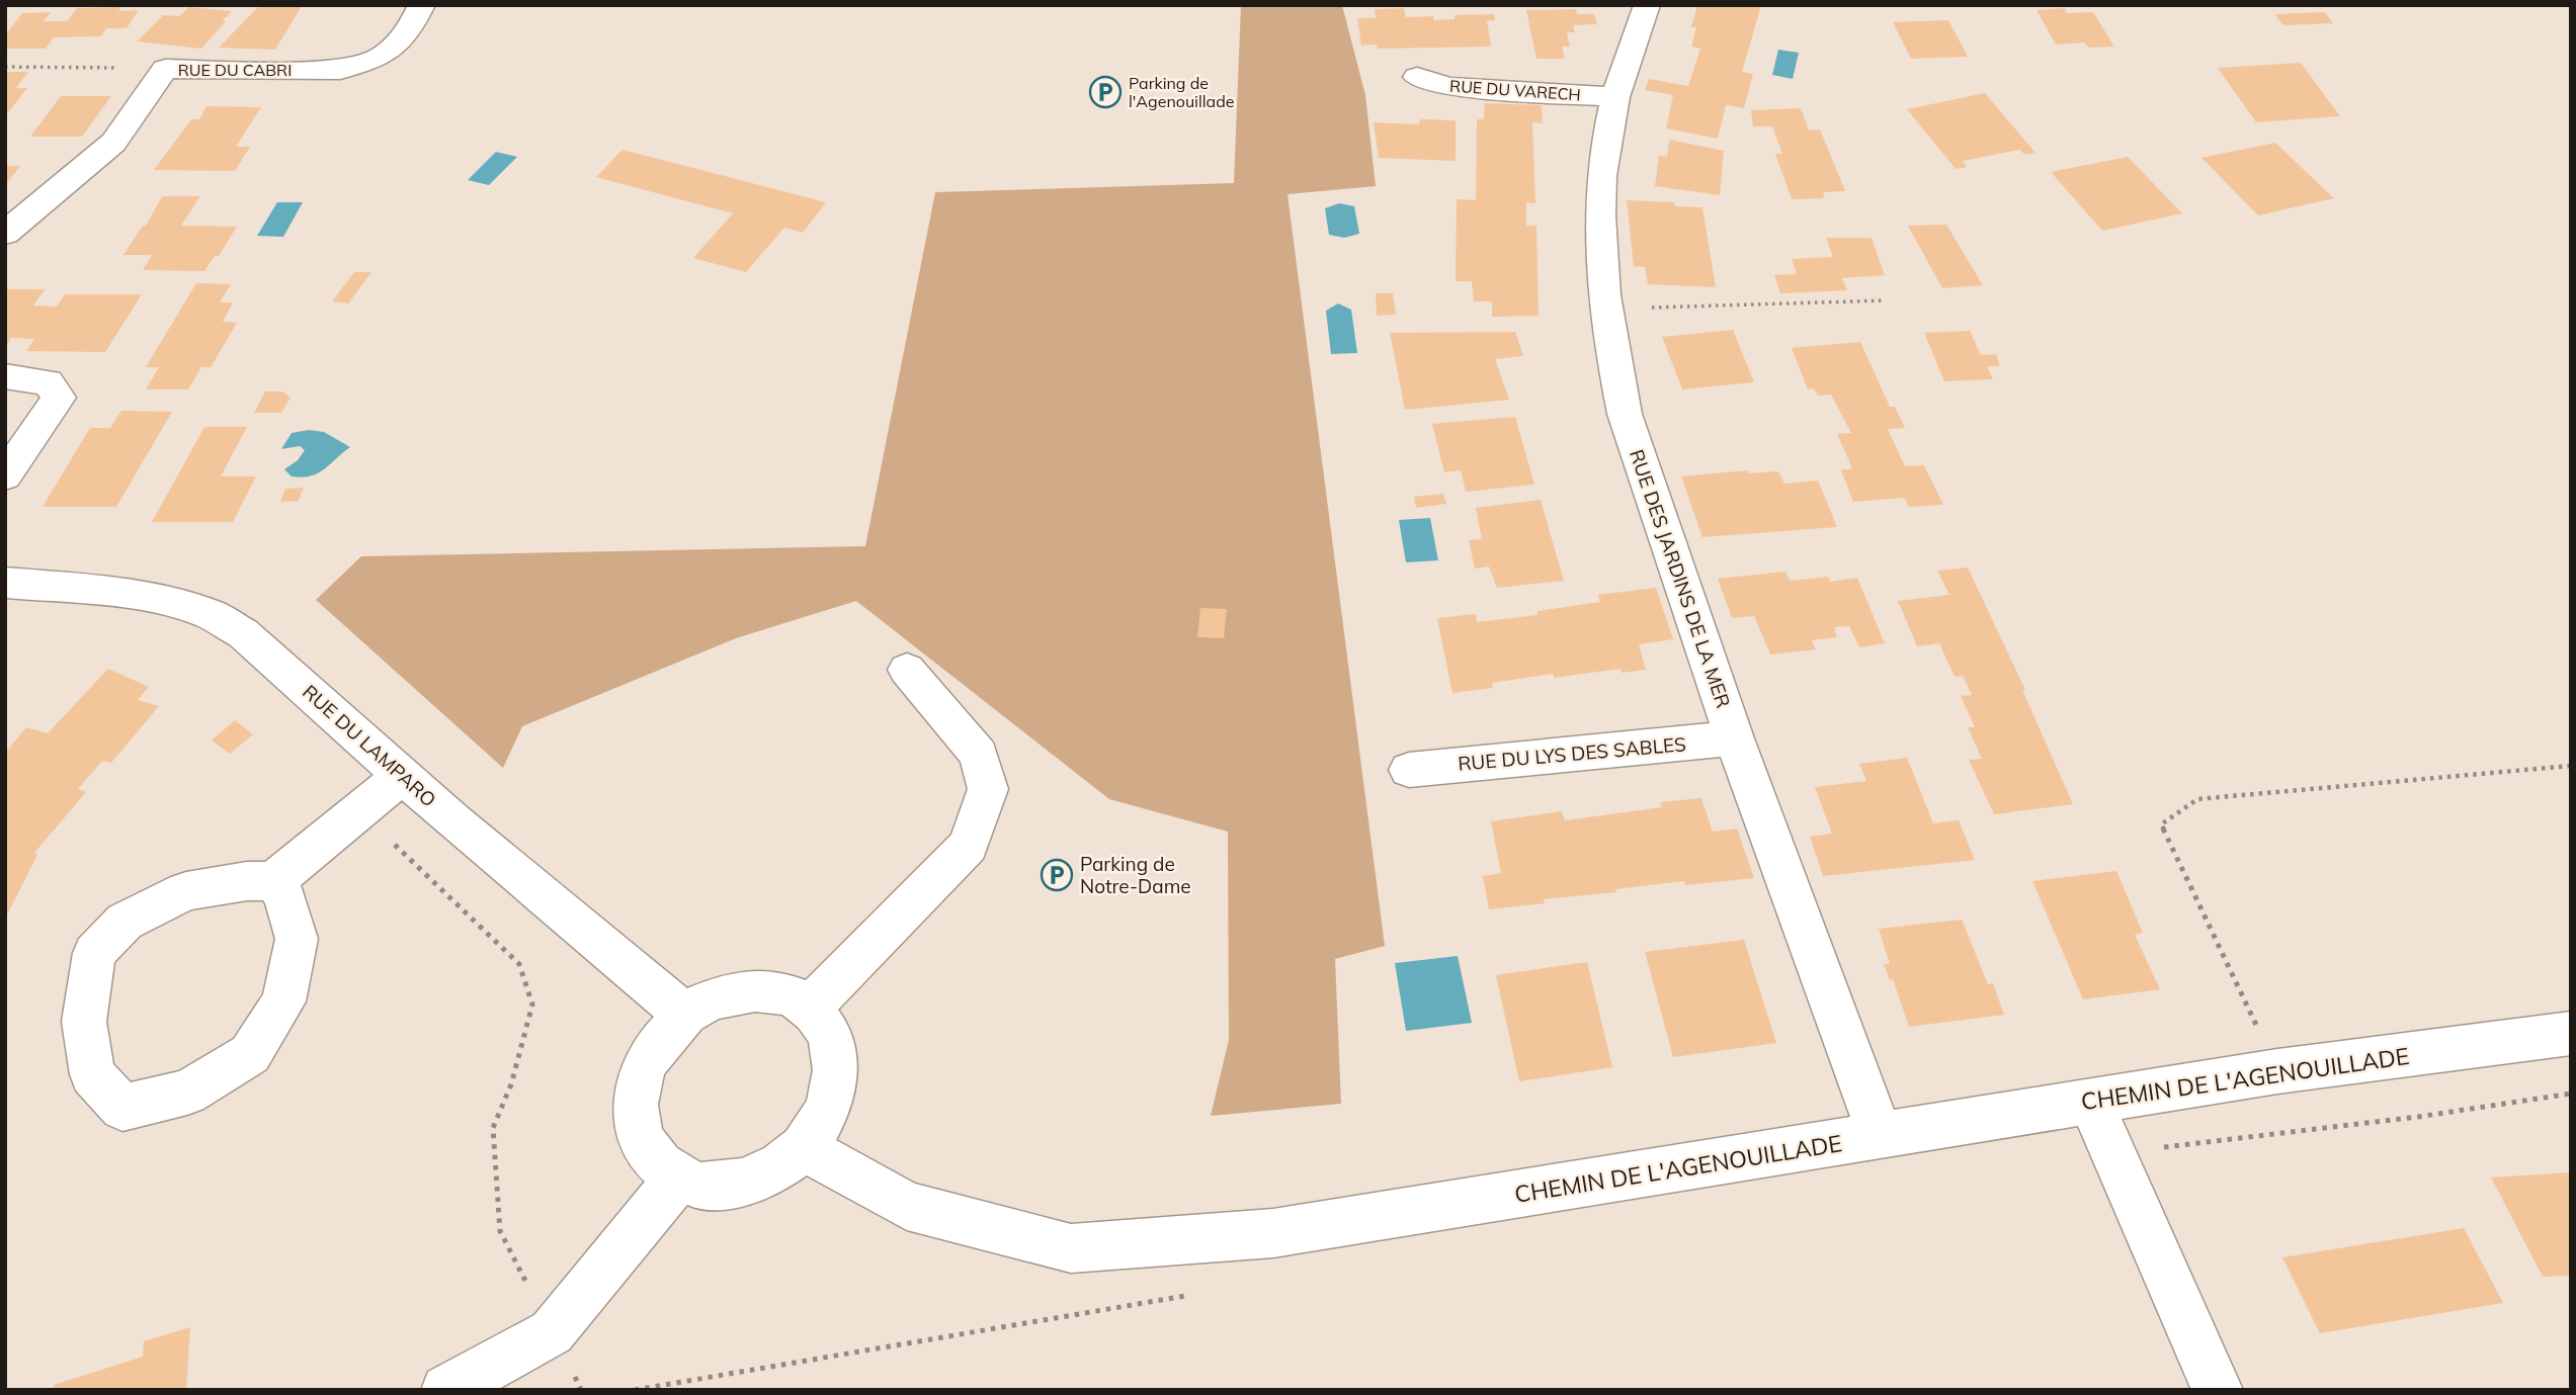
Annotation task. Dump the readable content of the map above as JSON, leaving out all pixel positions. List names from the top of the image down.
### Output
{
  "streets": {
    "street": [
      "RUE DU CABRI",
      "RUE DU VARECH",
      "RUE DES JARDINS DE LA MER",
      "RUE DU LAMPARO",
      "RUE DU LYS DES SABLES",
      "CHEMIN DE L'AGENOUILLADE"
    ]
  },
  "crossings": [
    ["RUE DU VARECH", "RUE DES JARDINS DE LA MER"],
    ["RUE DES JARDINS DE LA MER", "RUE DU LYS DES SABLES"],
    ["RUE DES JARDINS DE LA MER", "CHEMIN DE L'AGENOUILLADE"],
    ["RUE DU LAMPARO", "CHEMIN DE L'AGENOUILLADE"]
  ],
  "places": {
    "parking": ["Parking de l'Agenouillade", "Parking de Notre-Dame"]
  }
}
